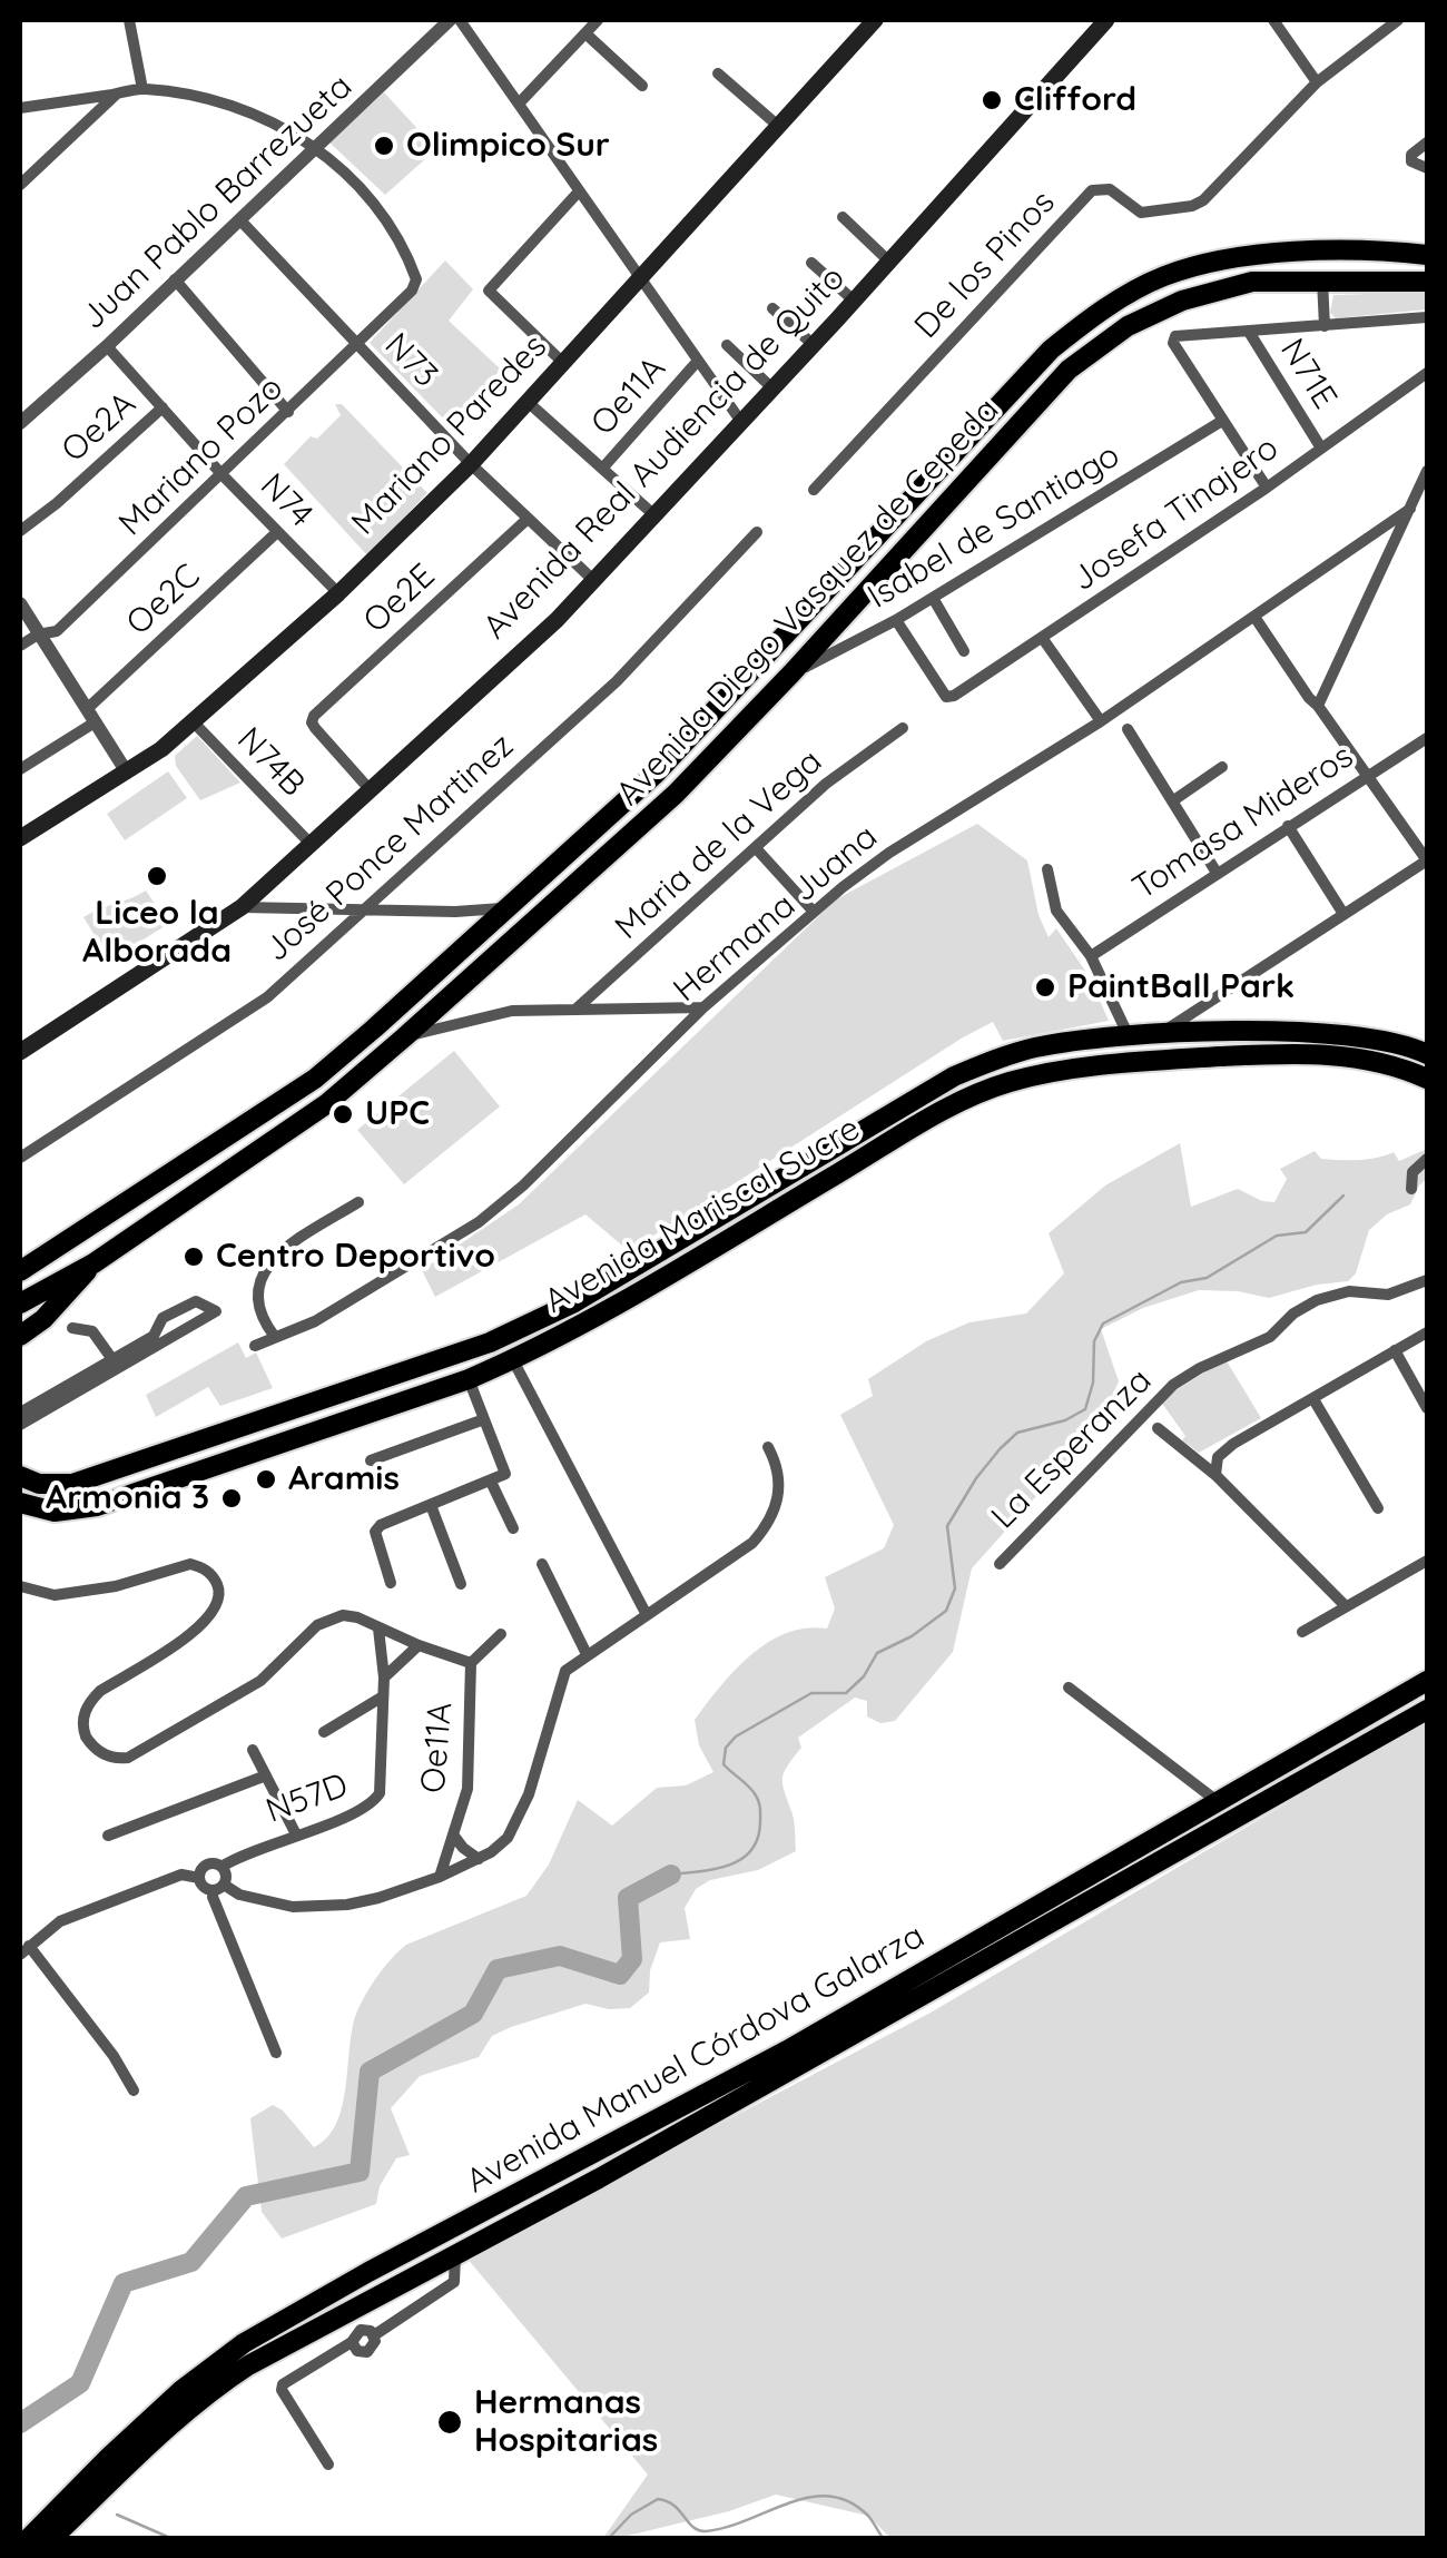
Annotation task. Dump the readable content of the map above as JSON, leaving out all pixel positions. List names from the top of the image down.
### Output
{
  "streets": {
    "main road": [
      "Mariano Paredes",
      "Avenida Real Audiencia de Quito",
      "Avenida Diego Vasquez de Cepeda",
      "Avenida Mariscal Sucre",
      "Avenida Manuel Córdova Galarza"
    ],
    "street": [
      "Juan Pablo Barrezueta",
      "De los Pinos",
      "N73",
      "N71E",
      "Oe11A",
      "Oe2A",
      "Mariano Pozo",
      "N74",
      "Josefa Tinajero",
      "Isabel de Santiago",
      "Oe2E",
      "Oe2C",
      "N74B",
      "Tomasa Mideros",
      "Maria de la Vega",
      "José Ponce Martinez",
      "Hermana Juana",
      "La Esperanza",
      "N57D"
    ]
  },
  "crossings": [
    ["Juan Pablo Barrezueta", "N73"],
    ["Juan Pablo Barrezueta", "Mariano Pozo"],
    ["Juan Pablo Barrezueta", "N74"],
    ["N73", "Mariano Paredes"],
    ["N73", "Avenida Real Audiencia de Quito"],
    ["N73", "Mariano Pozo"],
    ["N73", "Oe2E"],
    ["N71E", "Josefa Tinajero"],
    ["Oe2A", "N74"],
    ["Mariano Paredes", "N74"],
    ["Mariano Paredes", "N74B"],
    ["Avenida Real Audiencia de Quito", "Oe2E"],
    ["Avenida Real Audiencia de Quito", "N74B"],
    ["Mariano Pozo", "N74"],
    ["N74", "Oe2C"],
    ["Josefa Tinajero", "Isabel de Santiago"],
    ["Isabel de Santiago", "Avenida Diego Vasquez de Cepeda"]
  ],
  "places": [
    "Clifford",
    "Olimpico Sur",
    "Liceo la Alborada",
    "PaintBall Park",
    "UPC",
    "Centro Deportivo",
    "Aramis",
    "Armonia 3",
    "Hermanas Hospitarias"
  ]
}
